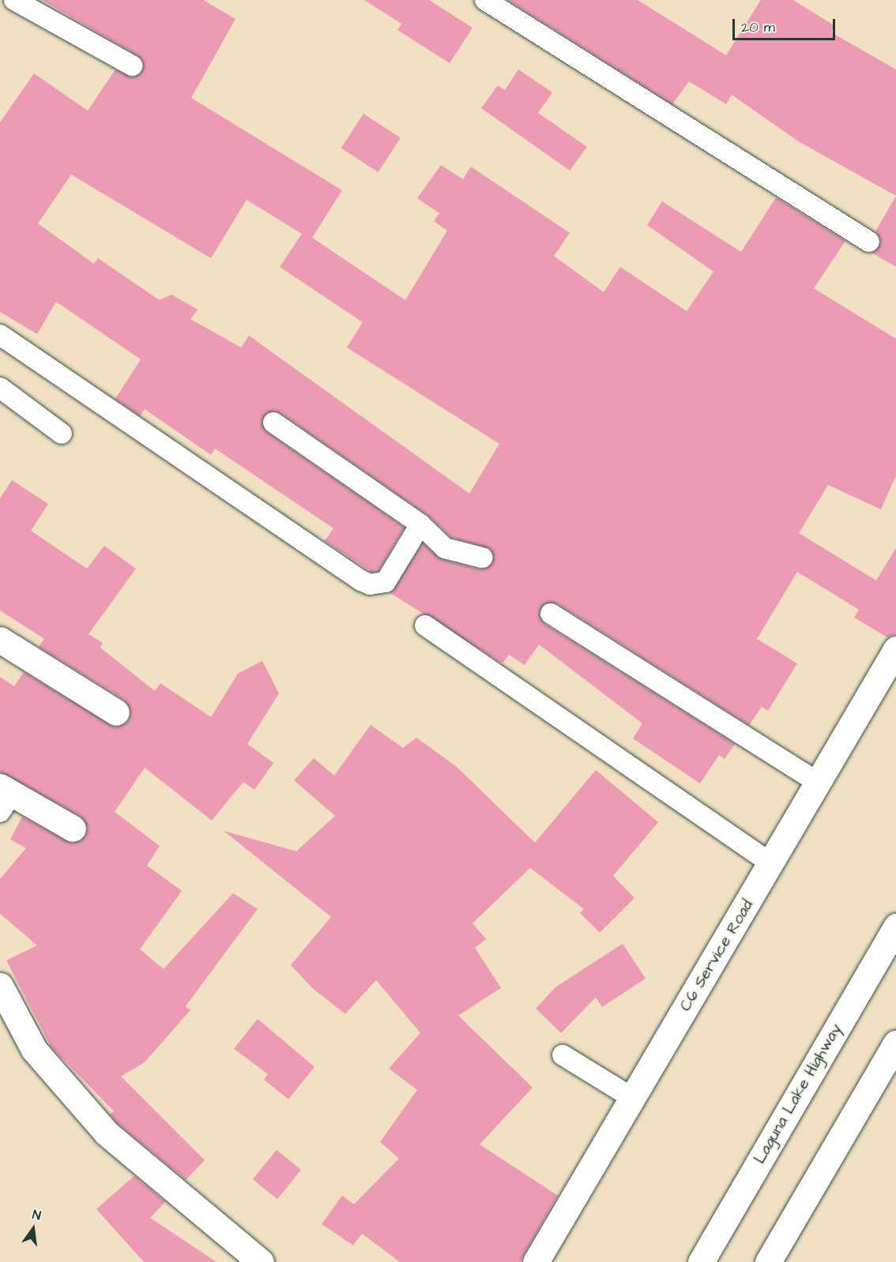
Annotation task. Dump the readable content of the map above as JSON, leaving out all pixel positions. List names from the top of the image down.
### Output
{
  "streets": {
    "street": ["C6 Service Road", "Laguna Lake Highway"]
  },
  "scale_bar": "20 m",
  "north": "top"
}
